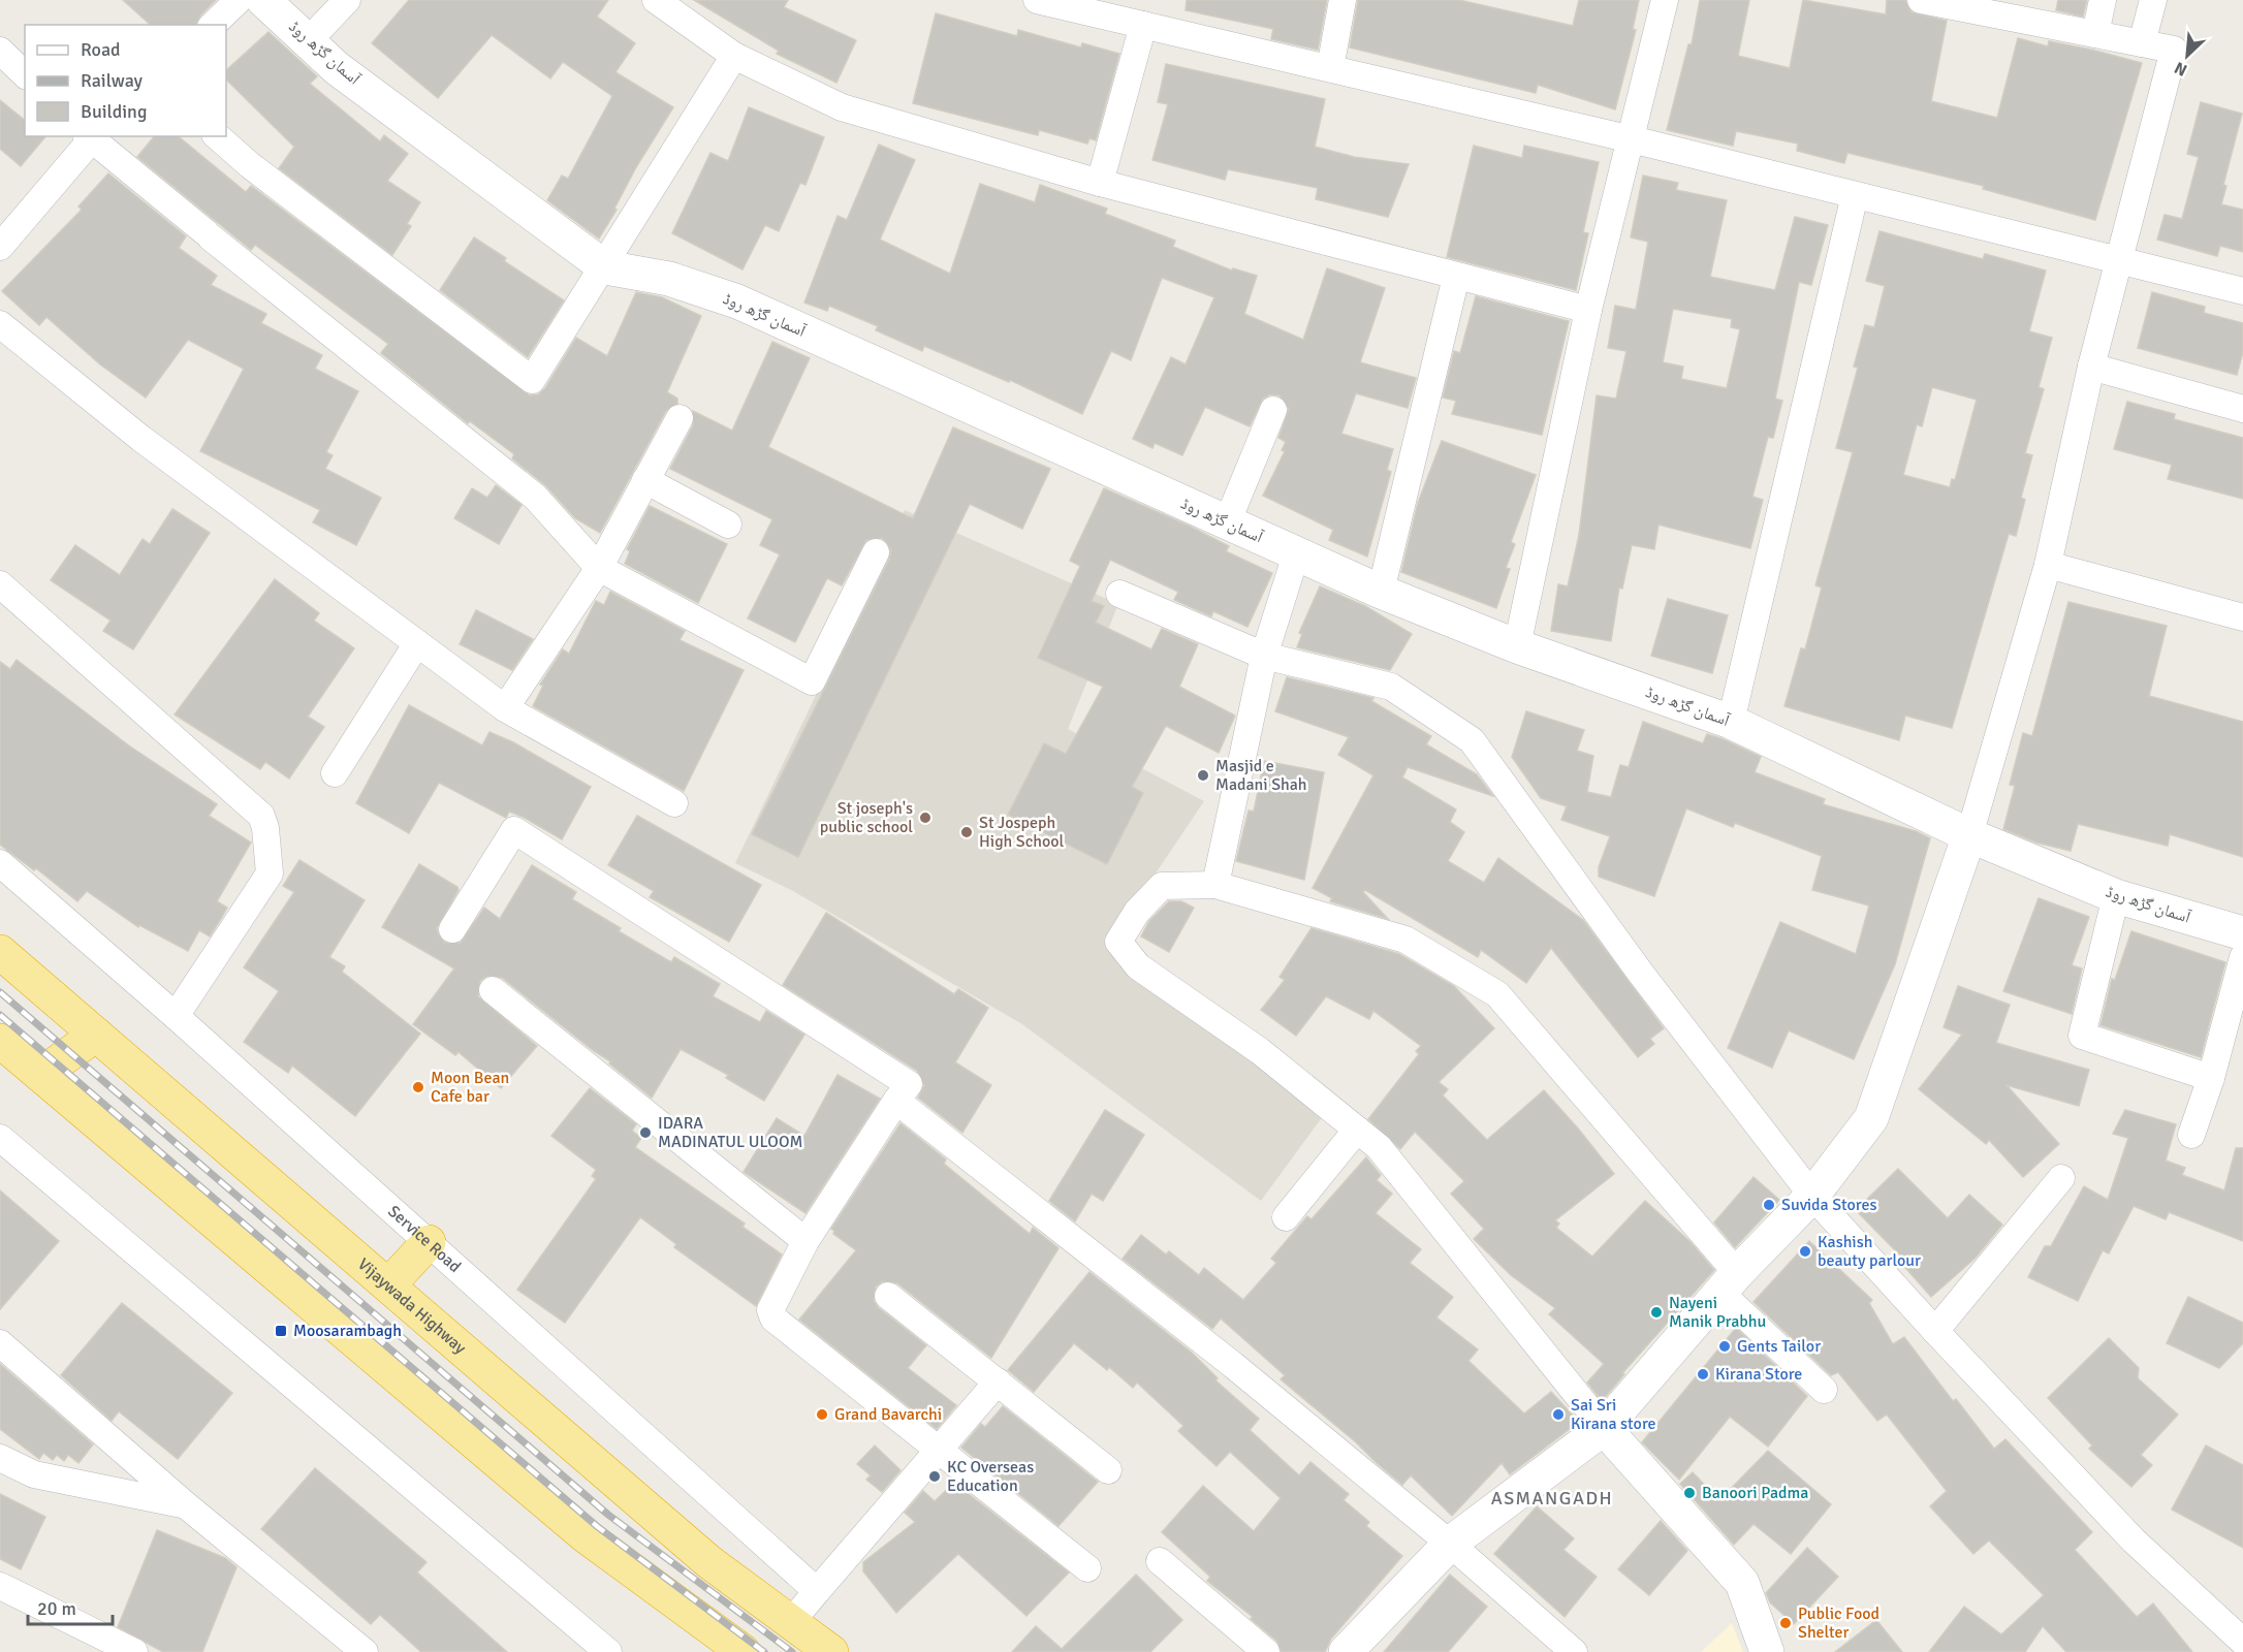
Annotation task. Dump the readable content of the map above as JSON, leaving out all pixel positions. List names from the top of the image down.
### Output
{
  "streets": {
    "highway": ["Vijaywada Highway"],
    "street": ["آسمان گڑھ روڈ", "Service Road"]
  },
  "districts": ["ASMANGADH"],
  "places": {
    "other": [
      "Masjid e Madani Shah",
      "St joseph's public school",
      "St Jospeph High School",
      "Moon Bean Cafe bar",
      "IDARA MADINATUL ULOOM",
      "Suvida Stores",
      "Kashish beauty parlour",
      "Nayeni Manik Prabhu",
      "Gents Tailor",
      "Kirana Store",
      "Grand Bavarchi",
      "Sai Sri Kirana store",
      "KC Overseas Education",
      "Banoori Padma",
      "Public Food Shelter"
    ],
    "transit": ["Moosarambagh"]
  },
  "legend": ["Road", "Railway", "Building"],
  "scale_bar": "20 m",
  "north": "bottom left"
}
